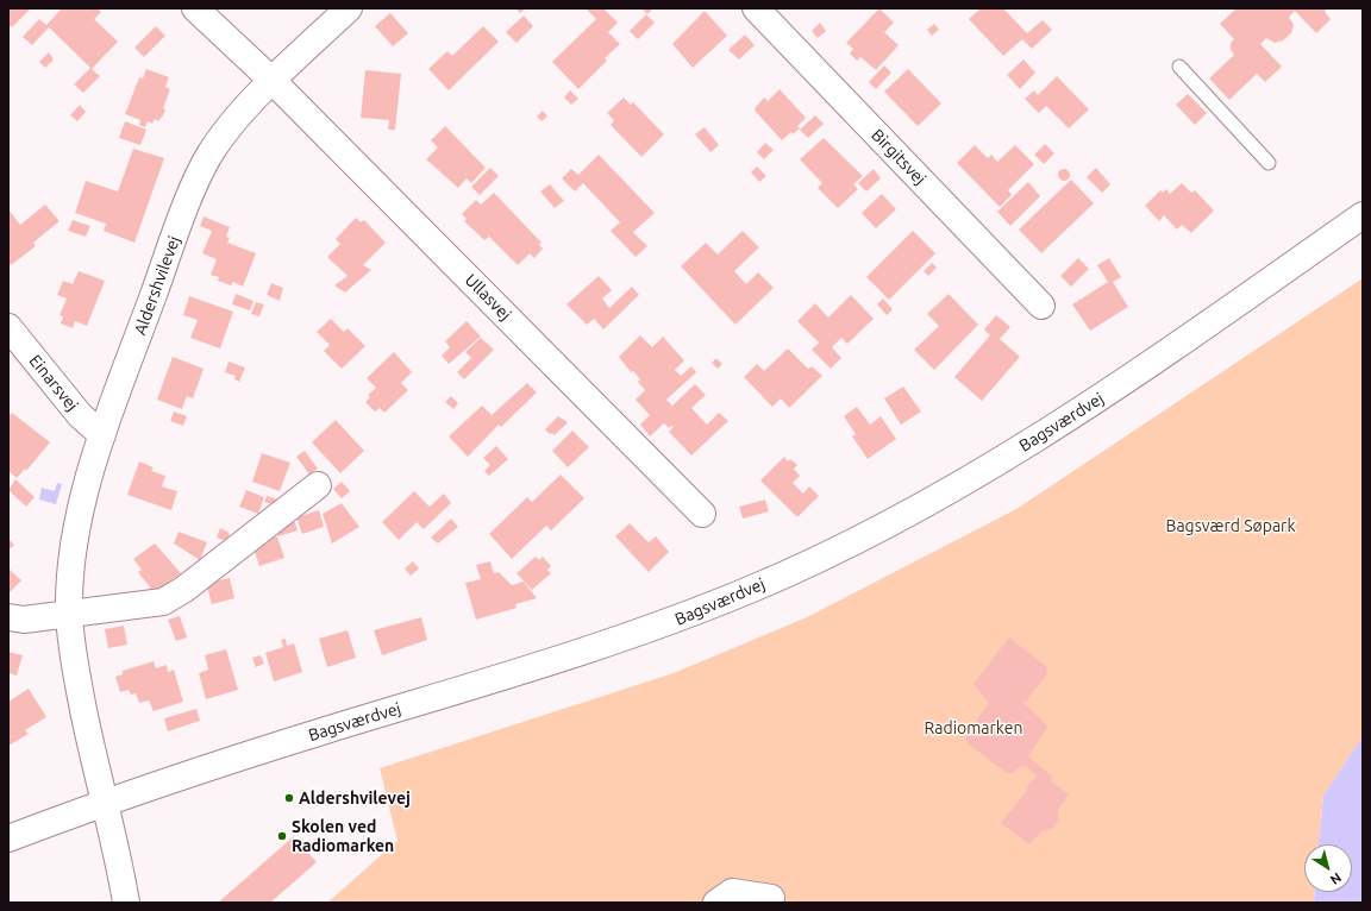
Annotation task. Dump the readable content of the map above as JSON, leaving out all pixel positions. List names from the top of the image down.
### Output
{
  "streets": {
    "street": [
      "Birgitsvej",
      "Aldershvilevej",
      "Ullasvej",
      "Einarsvej",
      "Bagsværdvej"
    ]
  },
  "crossings": [
    ["Aldershvilevej", "Ullasvej"],
    ["Aldershvilevej", "Einarsvej"],
    ["Aldershvilevej", "Bagsværdvej"]
  ],
  "parks": ["Bagsværd Søpark", "Radiomarken"],
  "places": ["Aldershvilevej", "Skolen ved Radiomarken"],
  "north": "bottom right"
}
